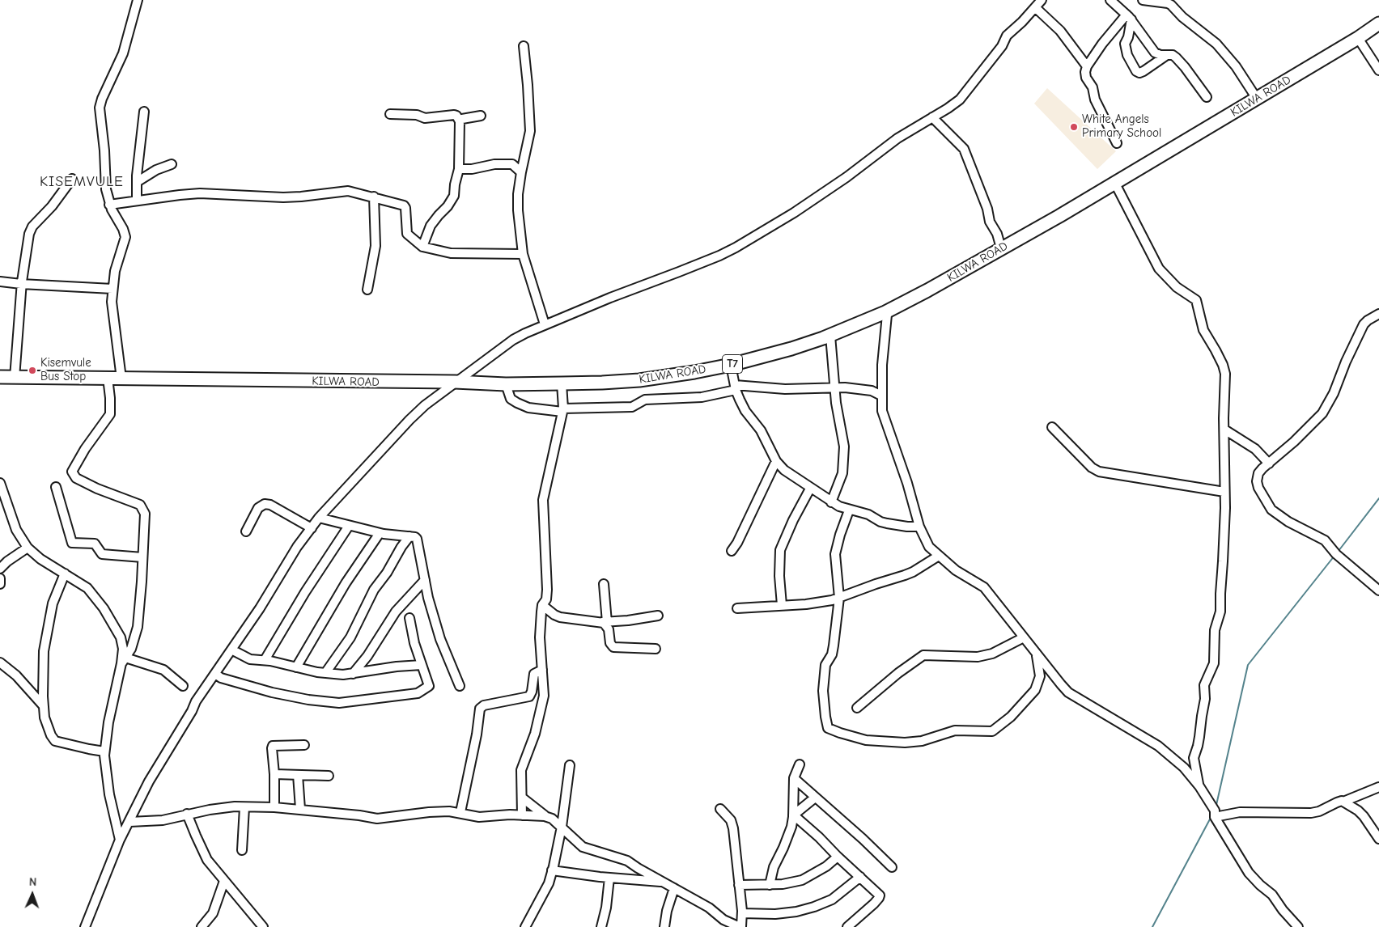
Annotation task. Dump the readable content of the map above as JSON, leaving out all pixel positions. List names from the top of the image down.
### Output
{
  "streets": {
    "highway": ["KILWA ROAD", "T7"]
  },
  "districts": ["KISEMVULE"],
  "places": ["White Angels Primary School", "Kisemvule Bus Stop"],
  "north": "top"
}
